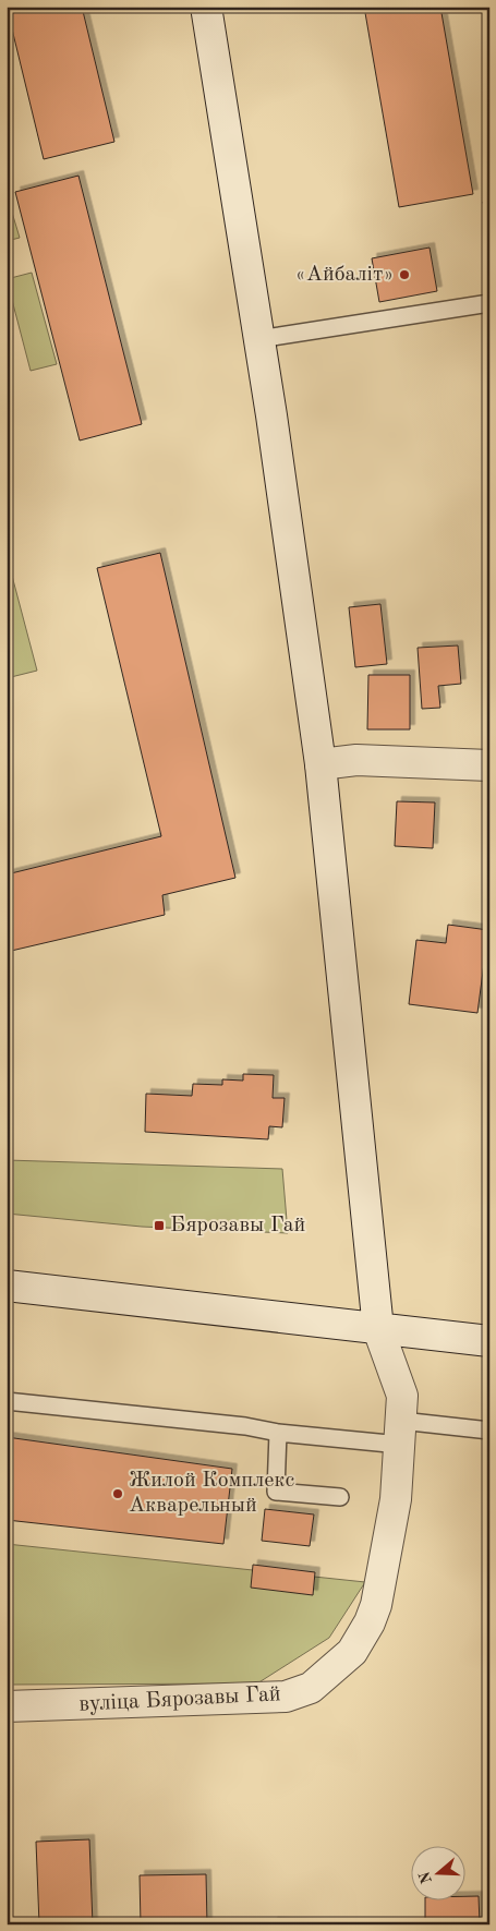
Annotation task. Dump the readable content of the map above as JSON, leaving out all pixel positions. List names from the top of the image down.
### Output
{
  "streets": {
    "main road": ["вуліца Бярозавы Гай"]
  },
  "places": {
    "other": ["«Айбаліт»", "Жилой Комплекс Акварельный"],
    "transit": ["Бярозавы Гай"]
  },
  "north": "left"
}
